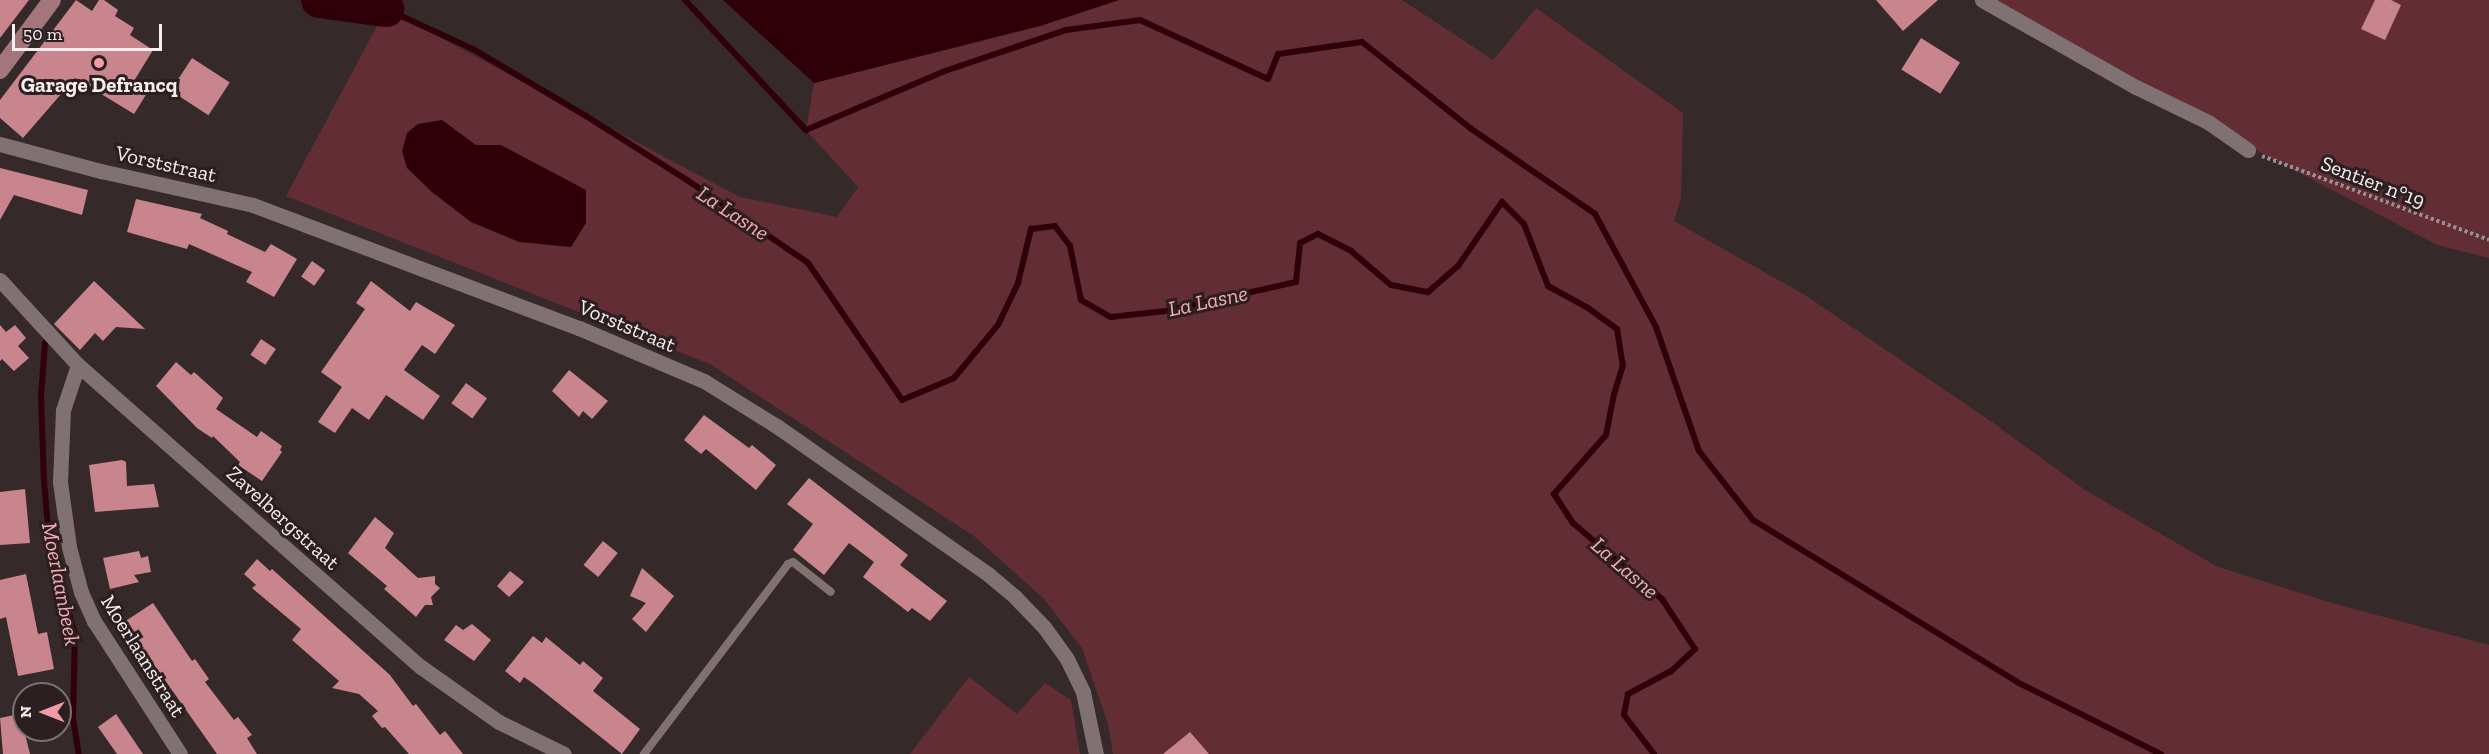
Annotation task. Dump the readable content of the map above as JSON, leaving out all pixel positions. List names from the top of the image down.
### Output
{
  "streets": {
    "street": ["Vorststraat", "Zavelbergstraat", "Moerlaanstraat"],
    "path": ["Sentier n°19"]
  },
  "crossings": [
    ["Zavelbergstraat", "Moerlaanstraat"]
  ],
  "water": ["La Lasne", "Moerlaanbeek"],
  "places": ["Garage Defrancq"],
  "scale_bar": "50 m",
  "north": "left"
}
